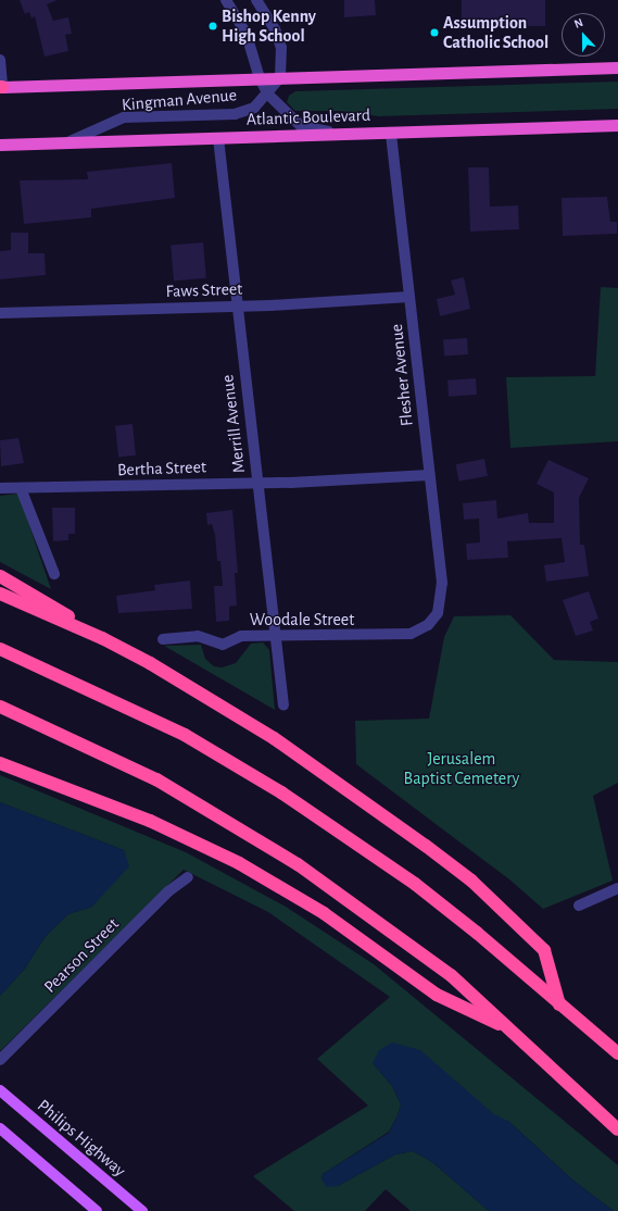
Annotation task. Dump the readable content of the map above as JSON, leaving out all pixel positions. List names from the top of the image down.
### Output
{
  "streets": {
    "highway": ["Atlantic Boulevard"],
    "main road": ["Philips Highway"],
    "street": [
      "Kingman Avenue",
      "Faws Street",
      "Flesher Avenue",
      "Merrill Avenue",
      "Bertha Street",
      "Woodale Street",
      "Pearson Street"
    ]
  },
  "crossings": [
    ["Kingman Avenue", "Atlantic Boulevard"],
    ["Atlantic Boulevard", "Flesher Avenue"],
    ["Atlantic Boulevard", "Merrill Avenue"],
    ["Faws Street", "Flesher Avenue"],
    ["Faws Street", "Merrill Avenue"],
    ["Flesher Avenue", "Bertha Street"],
    ["Flesher Avenue", "Woodale Street"],
    ["Merrill Avenue", "Bertha Street"],
    ["Merrill Avenue", "Woodale Street"]
  ],
  "parks": ["Jerusalem Baptist Cemetery"],
  "places": ["Bishop Kenny High School", "Assumption Catholic School"],
  "north": "top"
}
